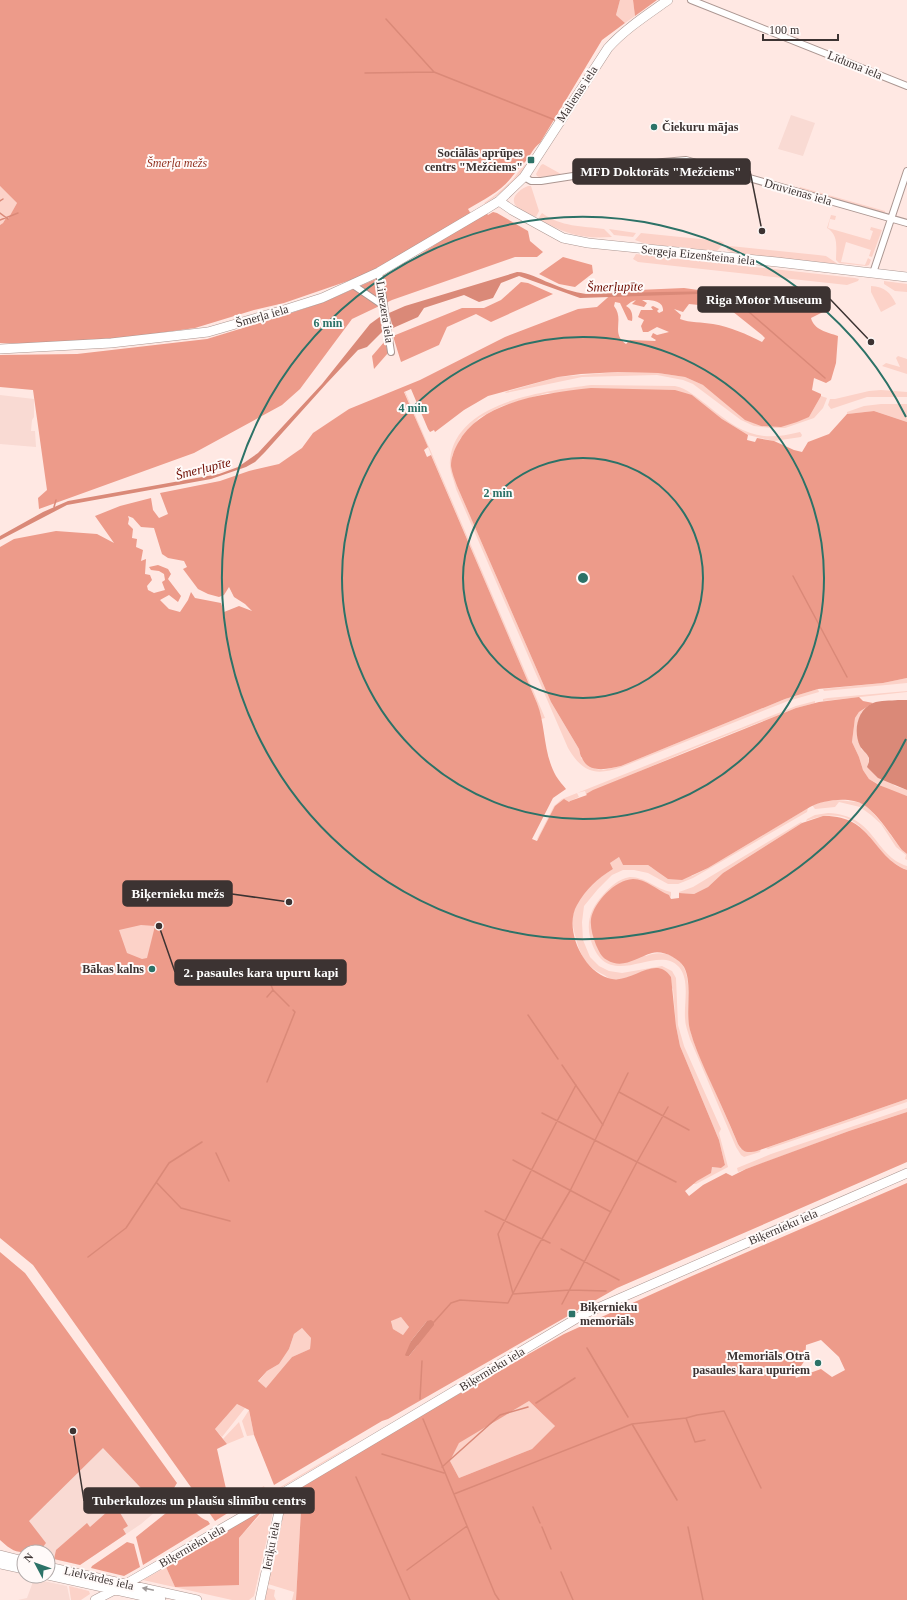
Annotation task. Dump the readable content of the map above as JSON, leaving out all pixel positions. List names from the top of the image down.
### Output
{
  "streets": {
    "street": [
      "Līduma iela",
      "Malienas iela",
      "Druvienas iela",
      "Sergeja Eizenšteina iela",
      "Linezera iela",
      "Šmerļa iela",
      "Biķernieku iela",
      "Ieriķu iela",
      "Lielvārdes iela"
    ]
  },
  "crossings": [
    ["Malienas iela", "Druvienas iela"],
    ["Malienas iela", "Sergeja Eizenšteina iela"],
    ["Malienas iela", "Šmerļa iela"],
    ["Sergeja Eizenšteina iela", "Šmerļa iela"],
    ["Linezera iela", "Šmerļa iela"],
    ["Biķernieku iela", "Ieriķu iela"],
    ["Biķernieku iela", "Lielvārdes iela"]
  ],
  "water": ["Šmerļupīte"],
  "parks": ["Šmerļa mežs"],
  "places": {
    "other": [
      "Čiekuru mājas",
      "MFD Doktorāts \"Mežciems\"",
      "Riga Motor Museum",
      "Biķernieku mežs",
      "2. pasaules kara upuru kapi",
      "Bākas kalns",
      "Memoriāls Otrā pasaules kara upuriem",
      "Tuberkulozes un plaušu slimību centrs"
    ],
    "transit": ["Sociālās aprūpes centrs \"Mežciems\"", "Biķernieku memoriāls"]
  },
  "scale_bar": "100 m",
  "north": "top left",
  "rings": ["6 min", "4 min", "2 min"]
}
